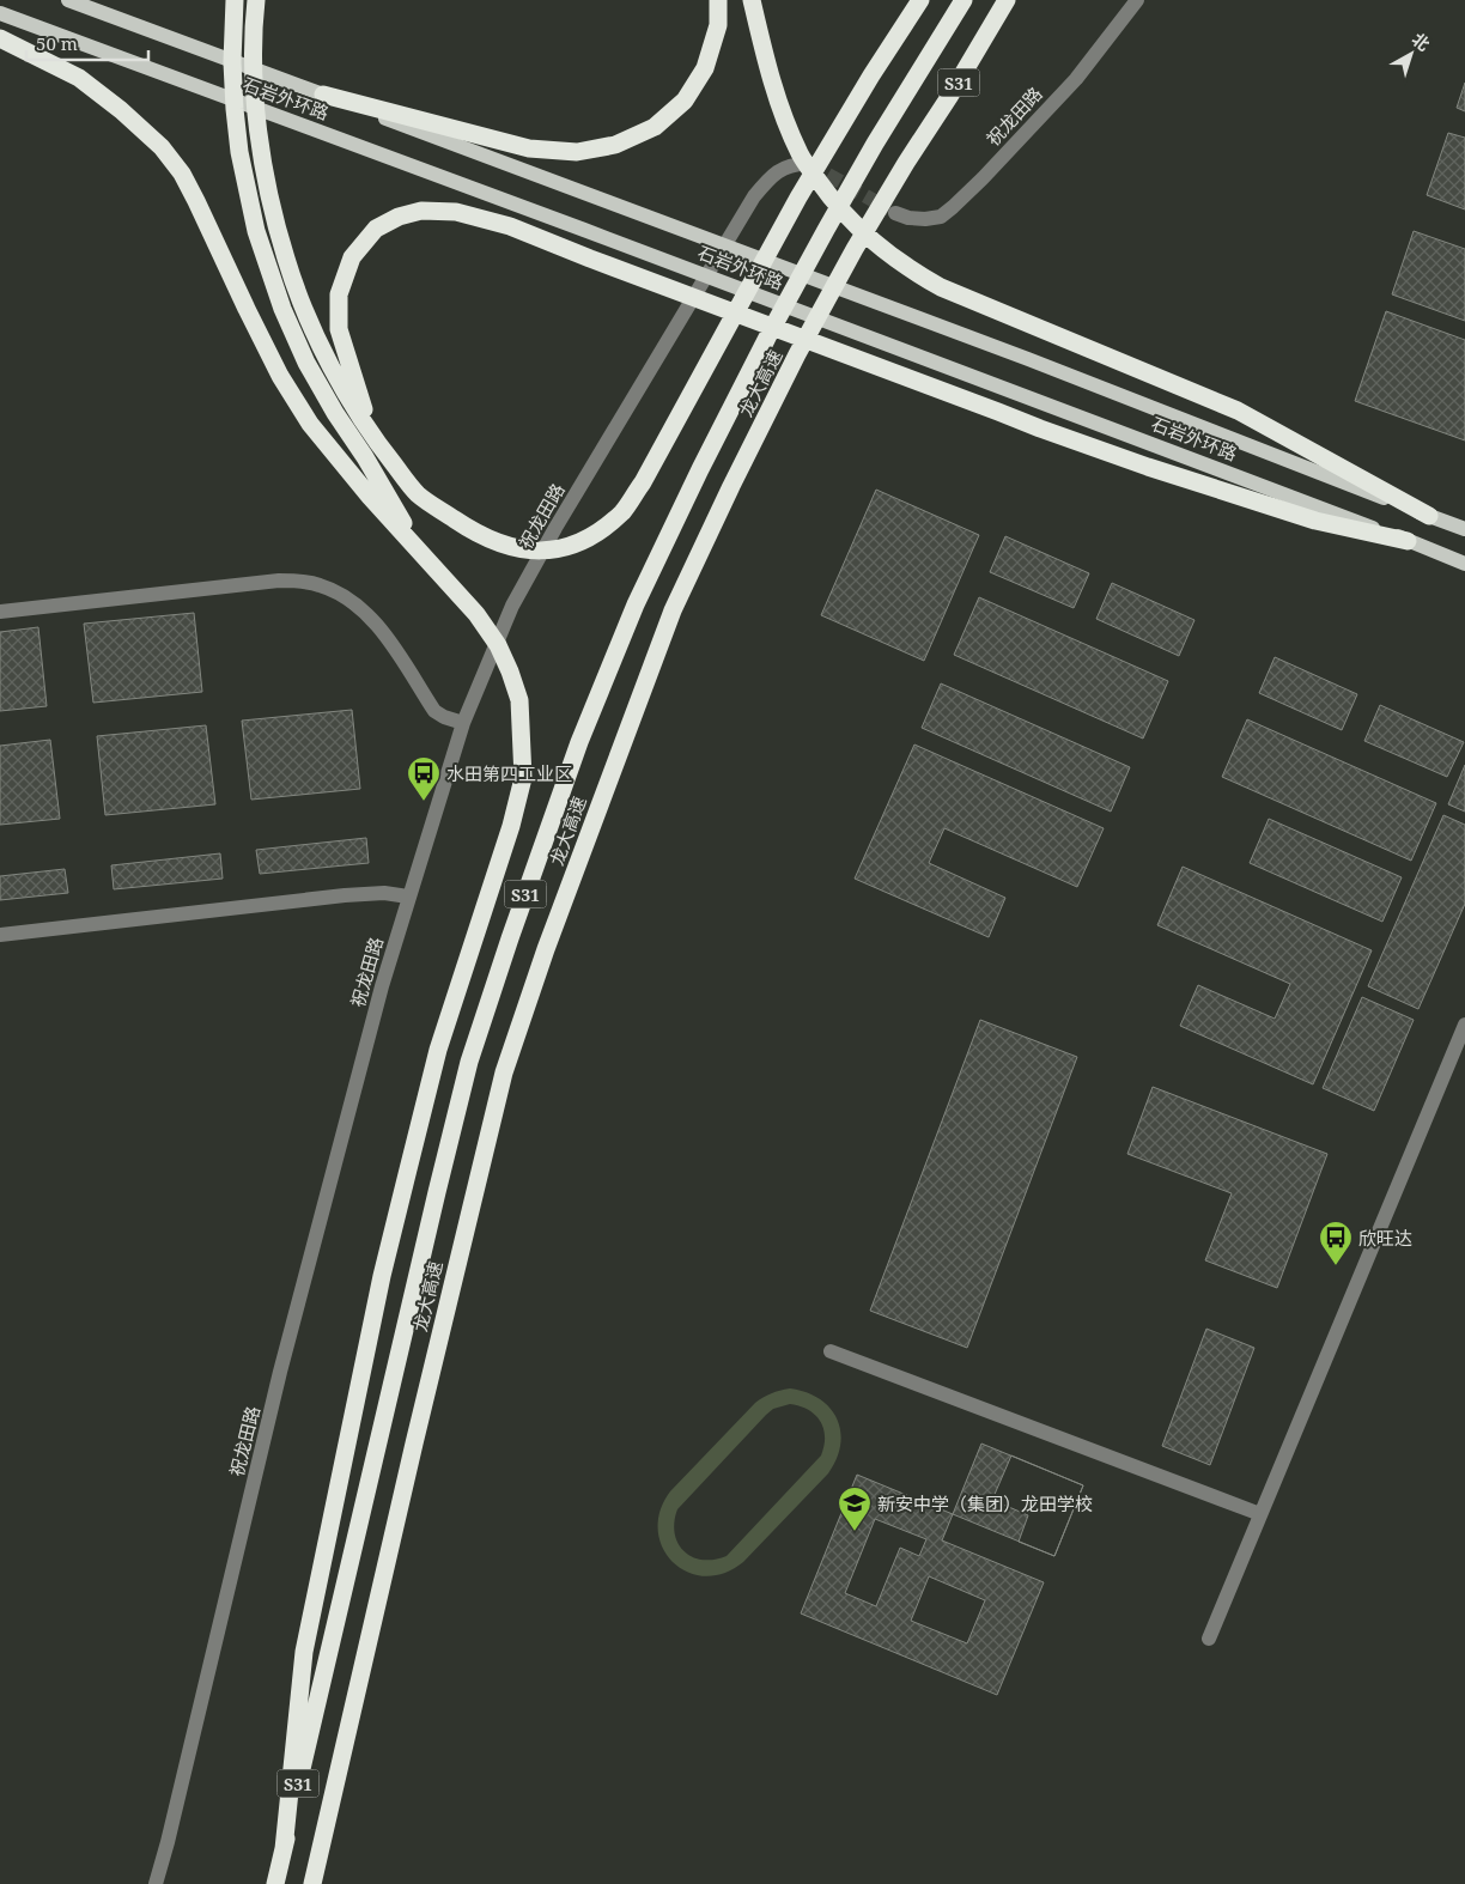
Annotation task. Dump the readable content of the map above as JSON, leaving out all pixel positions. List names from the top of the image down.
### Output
{
  "streets": {
    "highway": ["S31", "龙大高速"],
    "main road": ["石岩外环路"],
    "street": ["祝龙田路"]
  },
  "places": {
    "bus stop": ["水田第四工业区", "欣旺达"],
    "school or university": ["新安中学（集团）龙田学校"]
  },
  "scale_bar": "50 m",
  "north": "top right"
}
